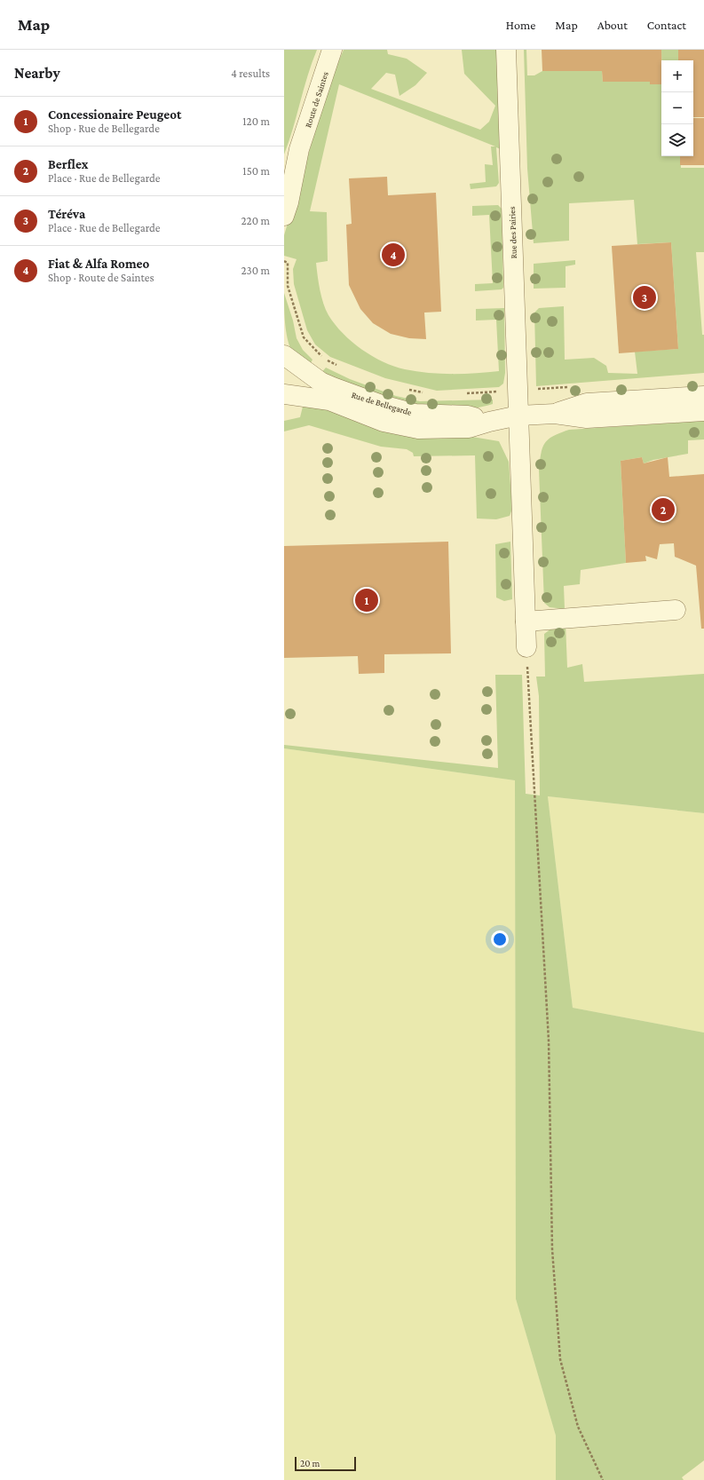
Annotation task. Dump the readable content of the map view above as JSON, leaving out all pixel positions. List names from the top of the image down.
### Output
{
  "streets": {
    "street": ["Route de Saintes", "Rue des Pairies", "Rue de Bellegarde"]
  },
  "crossings": [
    ["Rue des Pairies", "Rue de Bellegarde"]
  ],
  "scale_bar": "20 m",
  "page": {
    "header": "Map",
    "nav": [
      "Home",
      "Map",
      "About",
      "Contact"
    ],
    "heading": ["Nearby", "4 results"],
    "map_buttons": ["+", "−"],
    "list": [
      {
        "mark": "1",
        "name": "Concessionaire Peugeot",
        "note": "Shop · Rue de Bellegarde",
        "value": "120 m"
      },
      {
        "mark": "2",
        "name": "Berflex",
        "note": "Place · Rue de Bellegarde",
        "value": "150 m"
      },
      {
        "mark": "3",
        "name": "Téréva",
        "note": "Place · Rue de Bellegarde",
        "value": "220 m"
      },
      {
        "mark": "4",
        "name": "Fiat & Alfa Romeo",
        "note": "Shop · Route de Saintes",
        "value": "230 m"
      }
    ],
    "pins": [
      "4",
      "3",
      "2",
      "1"
    ],
    "scale": "20 m"
  }
}
